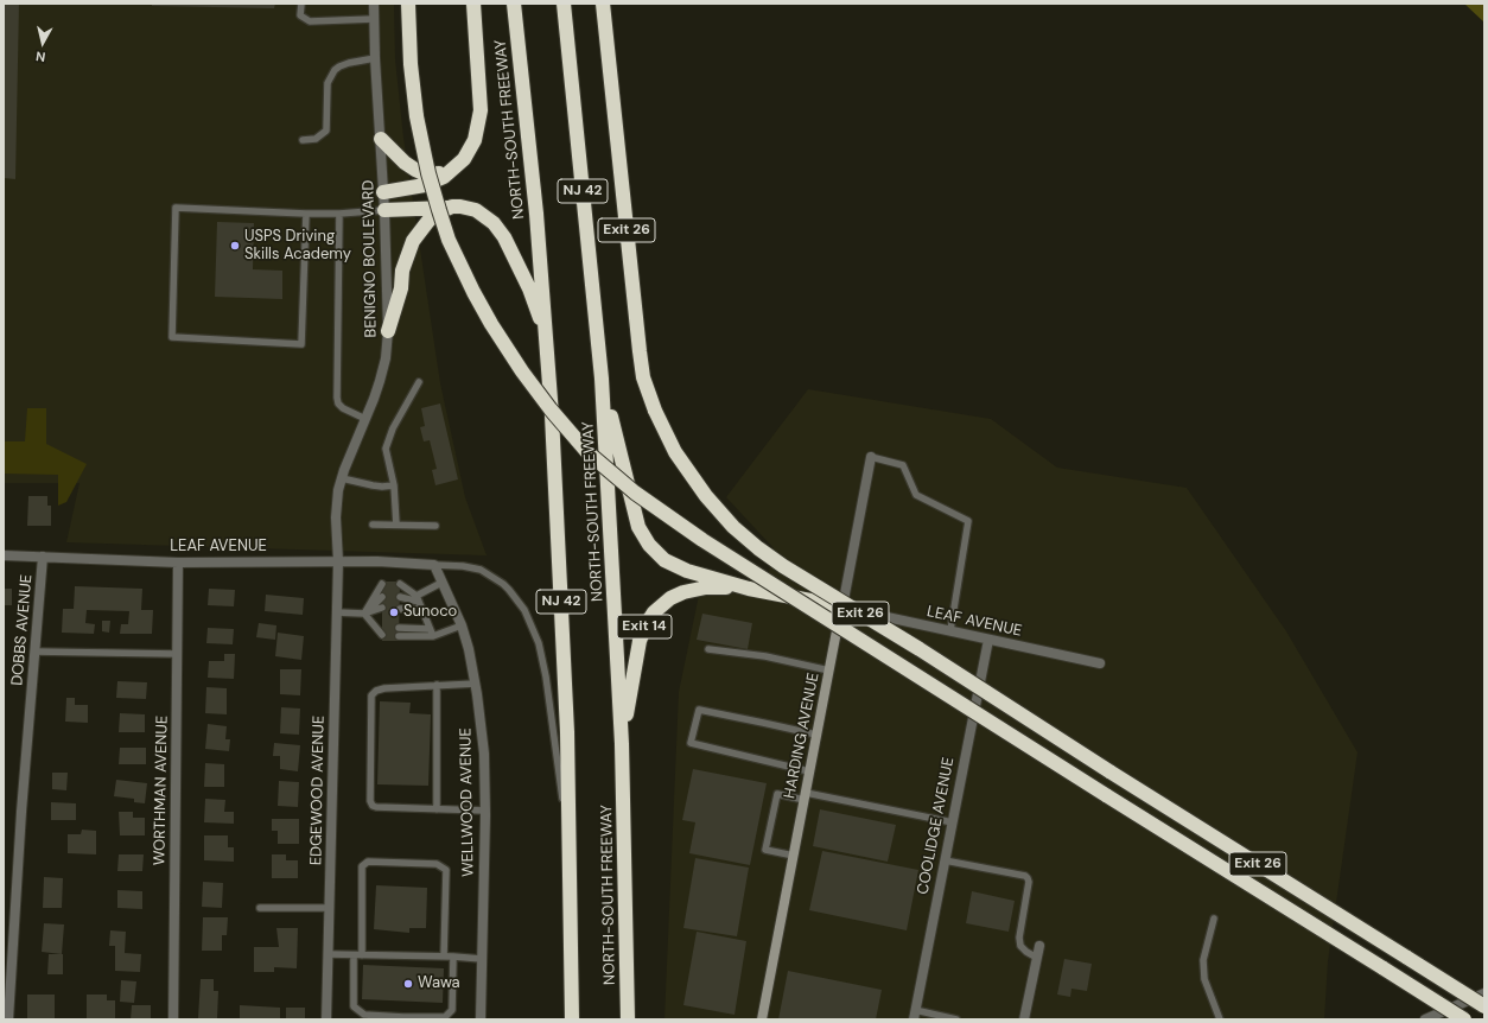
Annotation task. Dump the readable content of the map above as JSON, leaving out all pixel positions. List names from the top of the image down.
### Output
{
  "streets": {
    "highway": [
      "NORTH-SOUTH FREEWAY",
      "NJ 42",
      "Exit 26",
      "Exit 14"
    ],
    "main road": ["HARDING AVENUE"],
    "street": [
      "BENIGNO BOULEVARD",
      "LEAF AVENUE",
      "DOBBS AVENUE",
      "WORTHMAN AVENUE",
      "EDGEWOOD AVENUE",
      "WELLWOOD AVENUE",
      "COOLIDGE AVENUE"
    ]
  },
  "crossings": [
    ["NORTH-SOUTH FREEWAY", "Exit 14"],
    ["BENIGNO BOULEVARD", "LEAF AVENUE"],
    ["BENIGNO BOULEVARD", "EDGEWOOD AVENUE"],
    ["LEAF AVENUE", "DOBBS AVENUE"],
    ["LEAF AVENUE", "HARDING AVENUE"],
    ["LEAF AVENUE", "WORTHMAN AVENUE"],
    ["LEAF AVENUE", "EDGEWOOD AVENUE"],
    ["LEAF AVENUE", "WELLWOOD AVENUE"],
    ["LEAF AVENUE", "COOLIDGE AVENUE"]
  ],
  "places": ["USPS Driving Skills Academy", "Sunoco", "Wawa"],
  "north": "bottom"
}
